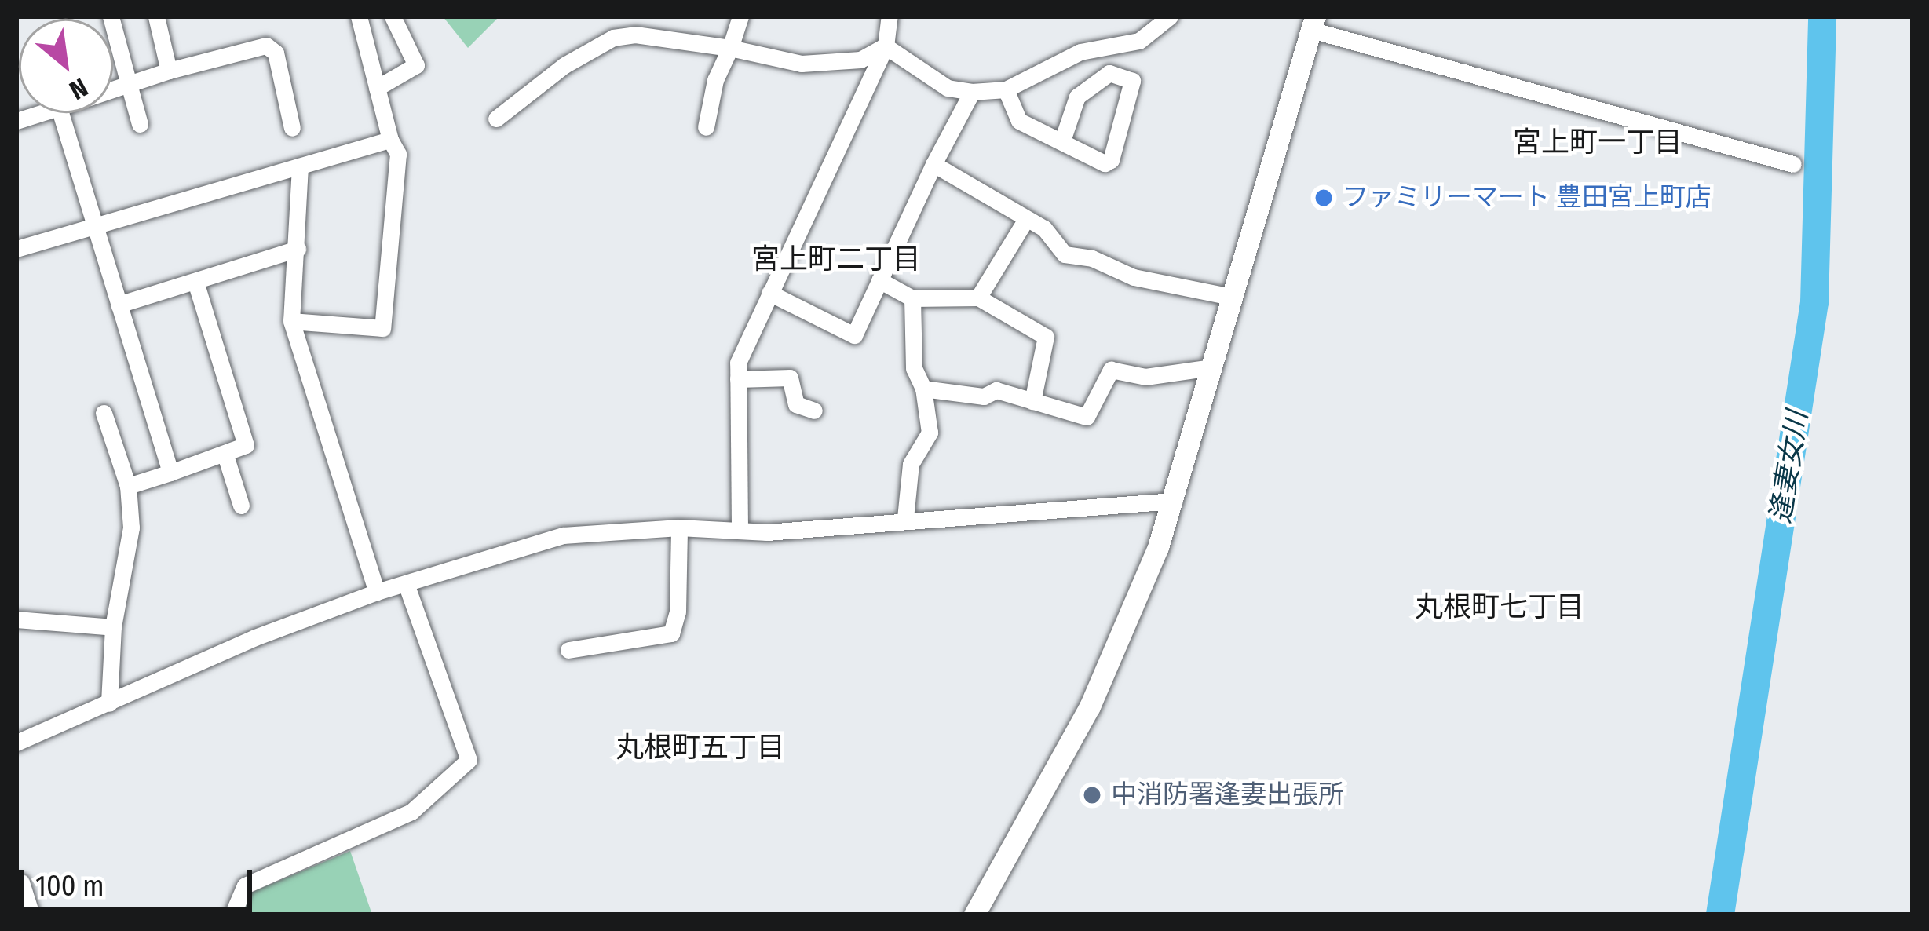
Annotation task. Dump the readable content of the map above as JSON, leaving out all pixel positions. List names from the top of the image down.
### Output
{
  "districts": [
    "宮上町一丁目",
    "宮上町二丁目",
    "丸根町七丁目",
    "丸根町五丁目"
  ],
  "water": ["逢妻女川"],
  "places": ["ファミリーマート 豊田宮上町店", "中消防署逢妻出張所"],
  "scale_bar": "100 m",
  "north": "bottom right"
}
